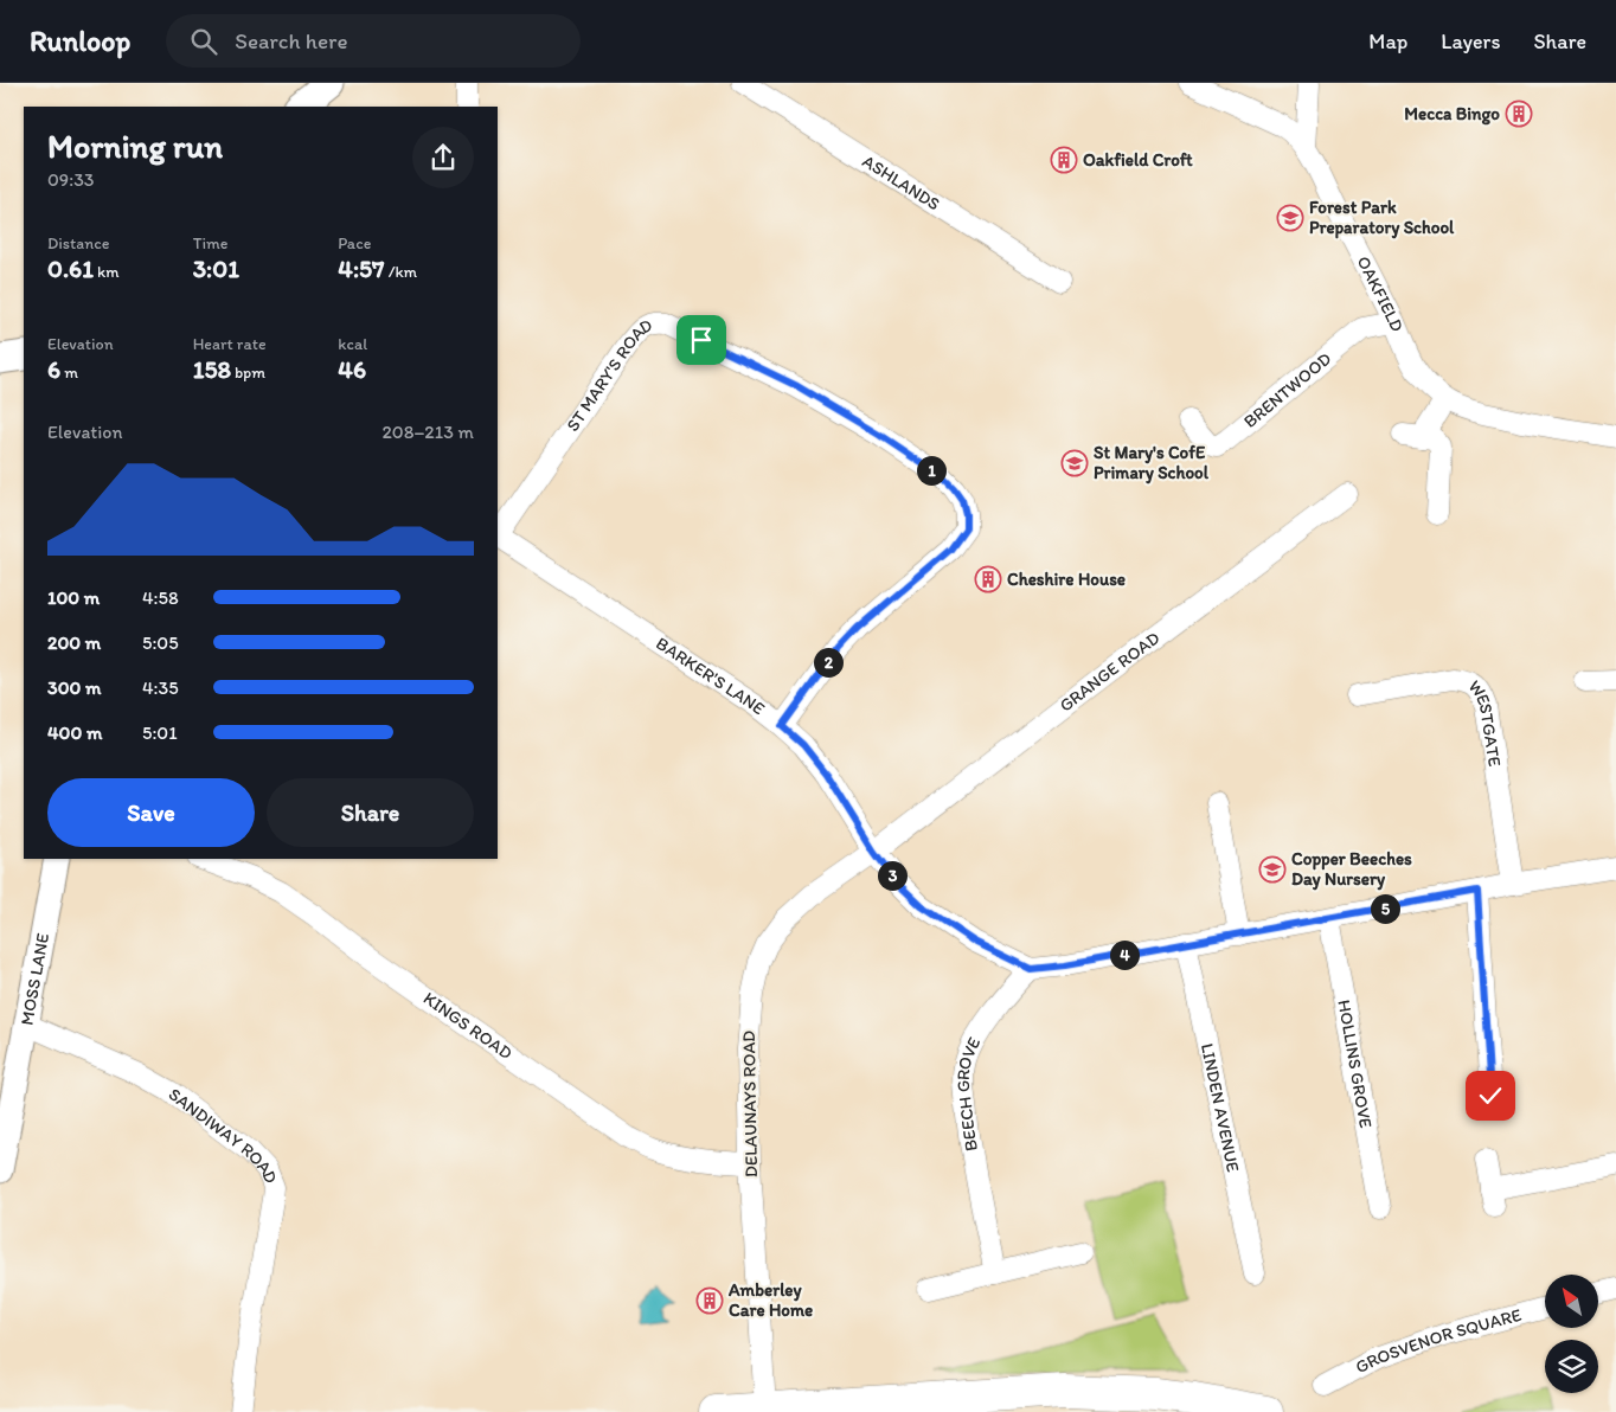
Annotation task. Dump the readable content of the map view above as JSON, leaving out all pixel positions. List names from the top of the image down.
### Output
{
  "streets": {
    "street": [
      "ASHLANDS",
      "OAKFIELD",
      "ST MARY'S ROAD",
      "BRENTWOOD",
      "GRANGE ROAD",
      "BARKER'S LANE",
      "WESTGATE",
      "MOSS LANE",
      "KINGS ROAD",
      "HOLLINS GROVE",
      "BEECH GROVE",
      "DELAUNAYS ROAD",
      "LINDEN AVENUE",
      "SANDIWAY ROAD",
      "GROSVENOR SQUARE"
    ]
  },
  "crossings": [
    ["OAKFIELD", "BRENTWOOD"],
    ["ST MARY'S ROAD", "BARKER'S LANE"],
    ["GRANGE ROAD", "BARKER'S LANE"],
    ["GRANGE ROAD", "DELAUNAYS ROAD"],
    ["BARKER'S LANE", "BEECH GROVE"],
    ["BARKER'S LANE", "DELAUNAYS ROAD"],
    ["MOSS LANE", "SANDIWAY ROAD"],
    ["KINGS ROAD", "DELAUNAYS ROAD"]
  ],
  "places": {
    "building": [
      "Mecca Bingo",
      "Oakfield Croft",
      "Cheshire House",
      "Amberley Care Home"
    ],
    "school or university": ["Forest Park Preparatory School", "St Mary's CofE Primary School", "Copper Beeches Day Nursery"]
  },
  "north": "top left",
  "page": {
    "header": "Runloop",
    "search": "Search here",
    "nav": ["Map", "Layers", "Share"],
    "heading": ["Morning run", "09:33"],
    "stats": [
      ["Distance", "0.61 km"],
      ["Time", "3:01"],
      ["Pace", "4:57 /km"],
      ["Elevation", "6 m"],
      ["Heart rate", "158 bpm"],
      ["kcal", "46"]
    ],
    "chart": ["Elevation", "208–213 m"],
    "pins": [
      "1",
      "2",
      "3",
      "5",
      "4"
    ],
    "list": [
      {
        "name": "100 m",
        "note": "4:58"
      },
      {
        "name": "200 m",
        "note": "5:05"
      },
      {
        "name": "300 m",
        "note": "4:35"
      },
      {
        "name": "400 m",
        "note": "5:01"
      }
    ],
    "buttons": ["Save", "Share"]
  }
}
